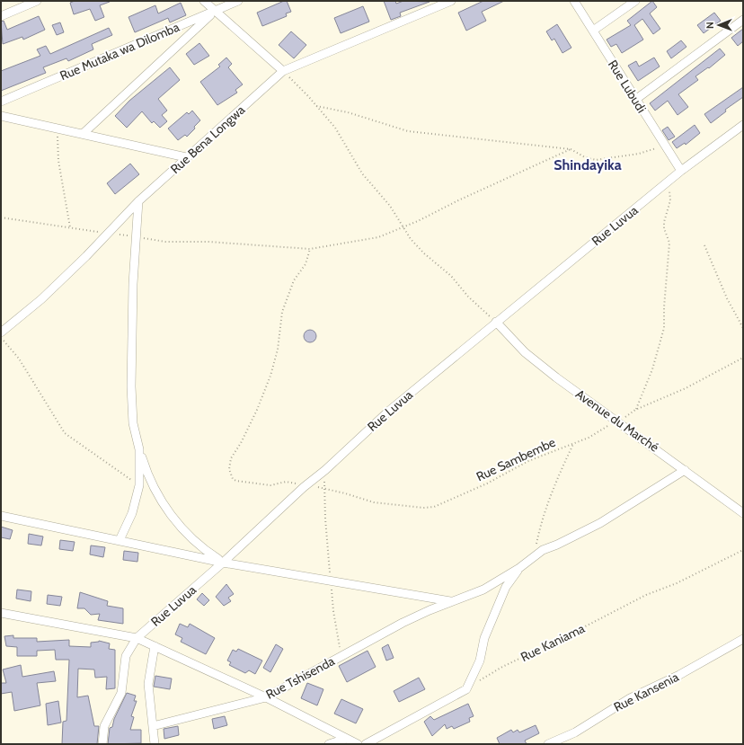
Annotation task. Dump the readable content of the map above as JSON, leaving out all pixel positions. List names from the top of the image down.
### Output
{
  "streets": {
    "street": [
      "Rue Mutaka wa Dilomba",
      "Rue Lubudi",
      "Rue Bena Longwa",
      "Rue Luvua",
      "Avenue du Marché",
      "Rue Tshisenda",
      "Rue Kansenia"
    ],
    "path": ["Rue Sambembe", "Rue Kaniama"]
  },
  "crossings": [
    ["Rue Lubudi", "Rue Luvua"],
    ["Rue Luvua", "Avenue du Marché"],
    ["Rue Luvua", "Rue Sambembe"],
    ["Avenue du Marché", "Rue Sambembe"]
  ],
  "districts": ["Shindayika"],
  "north": "left"
}
